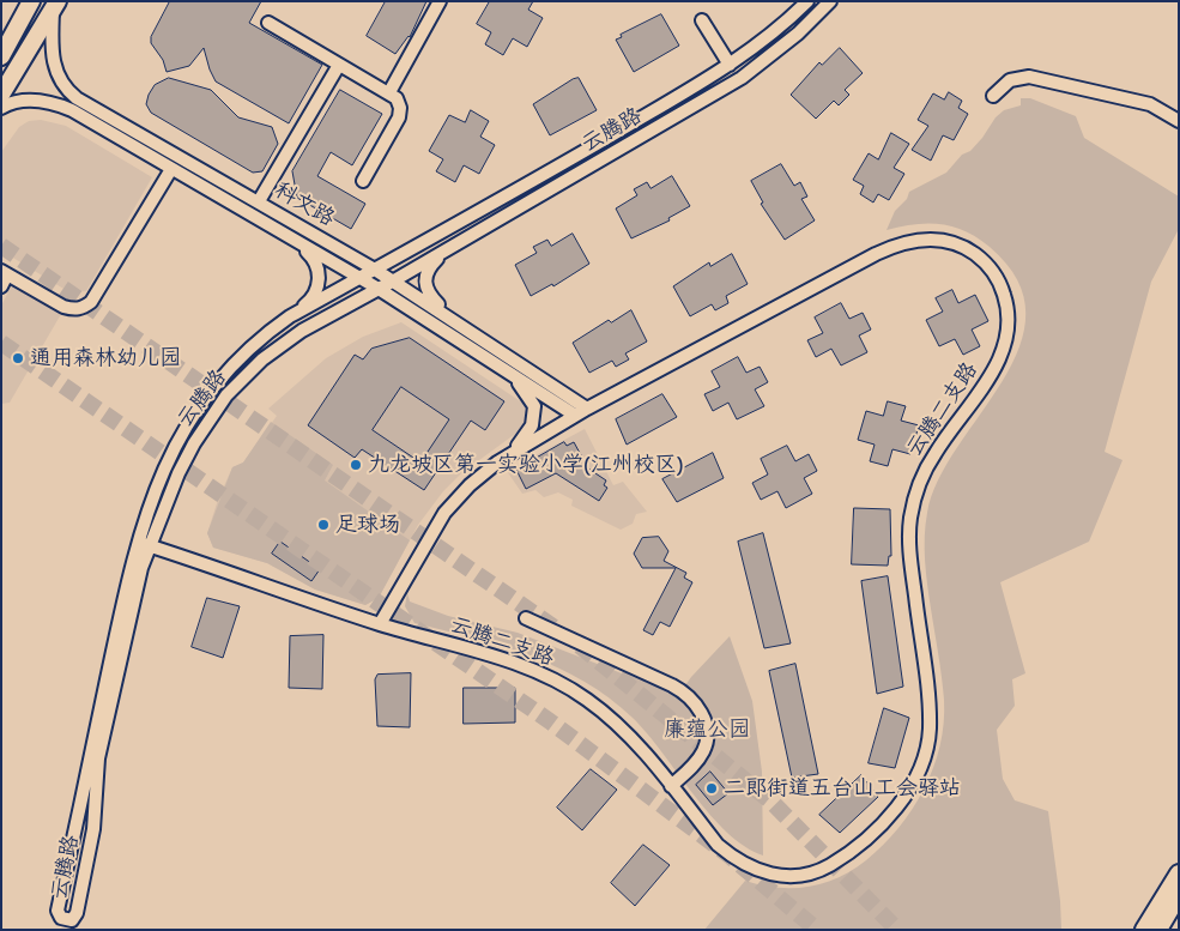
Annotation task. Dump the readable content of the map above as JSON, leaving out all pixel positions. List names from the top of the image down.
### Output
{
  "streets": {
    "street": ["云腾路", "科文路", "云腾二支路"]
  },
  "crossings": [
    ["云腾路", "科文路"],
    ["云腾路", "云腾二支路"],
    ["科文路", "云腾二支路"]
  ],
  "parks": ["廉蕴公园"],
  "places": [
    "通用森林幼儿园",
    "九龙坡区第一实验小学(江州校区)",
    "足球场",
    "二郎街道五台山工会驿站"
  ]
}
